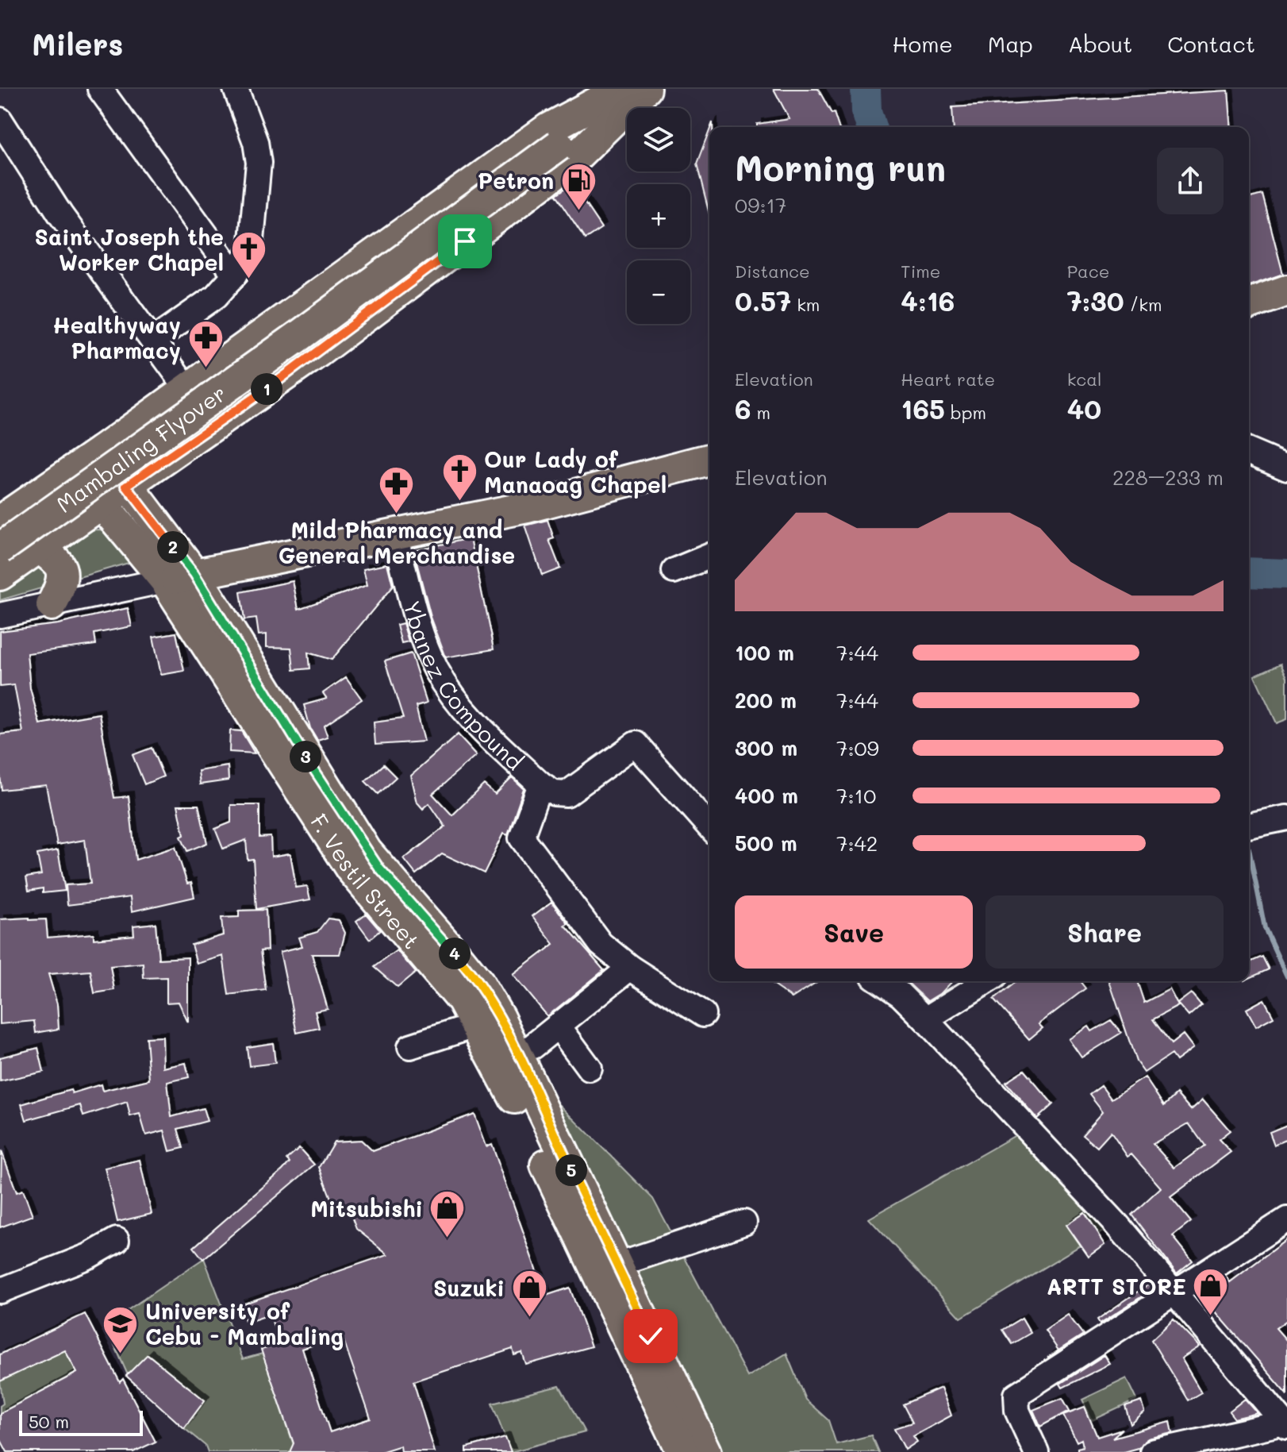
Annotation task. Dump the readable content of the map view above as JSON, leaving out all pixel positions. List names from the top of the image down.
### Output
{
  "streets": {
    "main road": ["Mambaling Flyover", "F. Vestil Street"],
    "street": ["Ybanez Compound"]
  },
  "places": {
    "fuel station": ["Petron"],
    "church": ["Saint Joseph the Worker Chapel", "Our Lady of Manaoag Chapel"],
    "pharmacy": ["Healthyway Pharmacy", "Mild Pharmacy and General Merchandise"],
    "shop": ["Mitsubishi", "ARTT STORE", "Suzuki"],
    "school or university": ["University of Cebu - Mambaling"]
  },
  "scale_bar": "50 m",
  "page": {
    "header": "Milers",
    "nav": [
      "Home",
      "Map",
      "About",
      "Contact"
    ],
    "map_buttons": ["+", "−"],
    "heading": ["Morning run", "09:17"],
    "stats": [
      ["Distance", "0.57 km"],
      ["Time", "4:16"],
      ["Pace", "7:30 /km"],
      ["Elevation", "6 m"],
      ["Heart rate", "165 bpm"],
      ["kcal", "40"]
    ],
    "pins": [
      "1",
      "2",
      "3",
      "4",
      "5"
    ],
    "chart": ["Elevation", "228–233 m"],
    "list": [
      {
        "name": "100 m",
        "note": "7:44"
      },
      {
        "name": "200 m",
        "note": "7:44"
      },
      {
        "name": "300 m",
        "note": "7:09"
      },
      {
        "name": "400 m",
        "note": "7:10"
      },
      {
        "name": "500 m",
        "note": "7:42"
      }
    ],
    "buttons": ["Save", "Share"],
    "scale": "50 m"
  }
}
